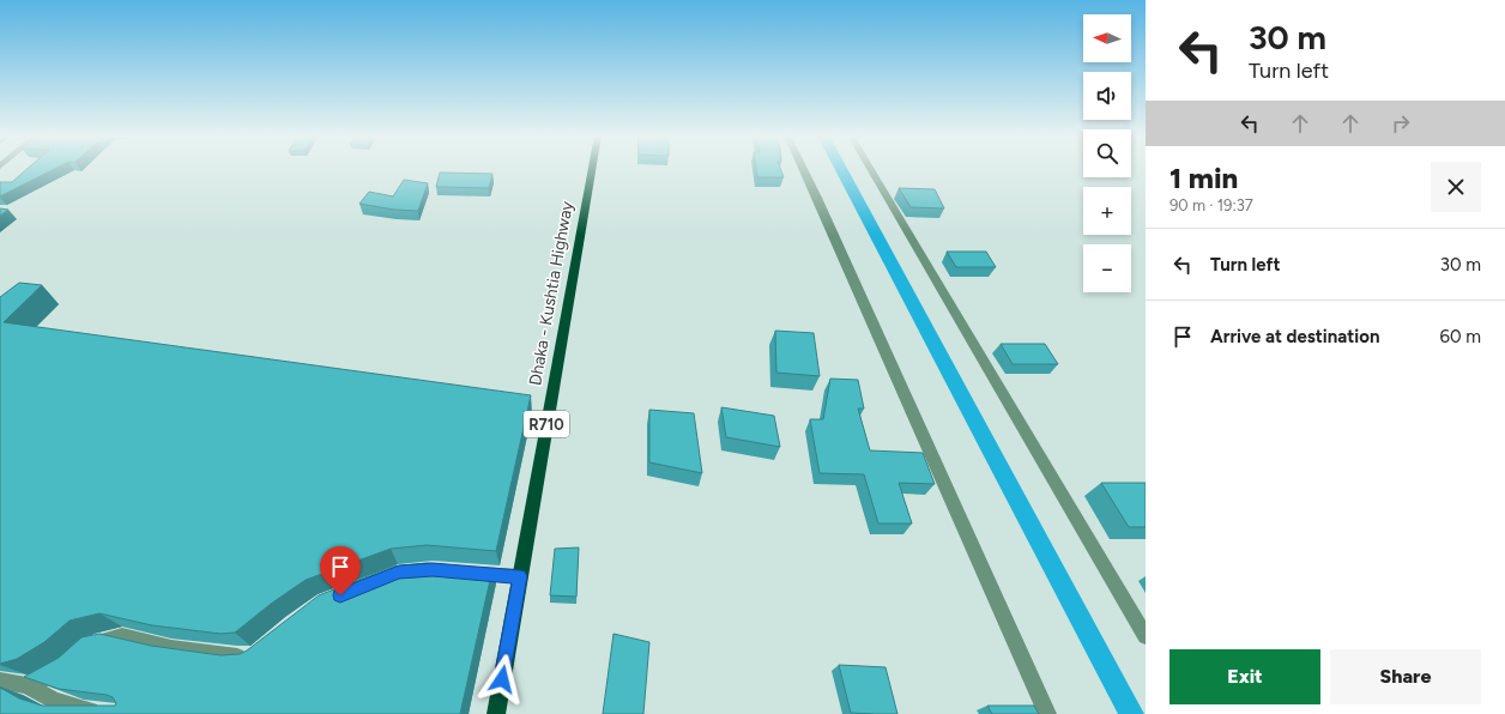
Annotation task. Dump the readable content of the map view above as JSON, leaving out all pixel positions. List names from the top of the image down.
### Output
{
  "streets": {
    "main road": ["Dhaka - Kushtia Highway", "R710"]
  },
  "north": "left",
  "page": {
    "turn": ["30 m", "Turn left"],
    "map_buttons": ["+", "−"],
    "heading": ["1 min", "90 m · 19:37"],
    "list": [
      {
        "name": "Turn left",
        "value": "30 m"
      },
      {
        "name": "Arrive at destination",
        "value": "60 m"
      }
    ],
    "buttons": ["Exit", "Share"]
  }
}
